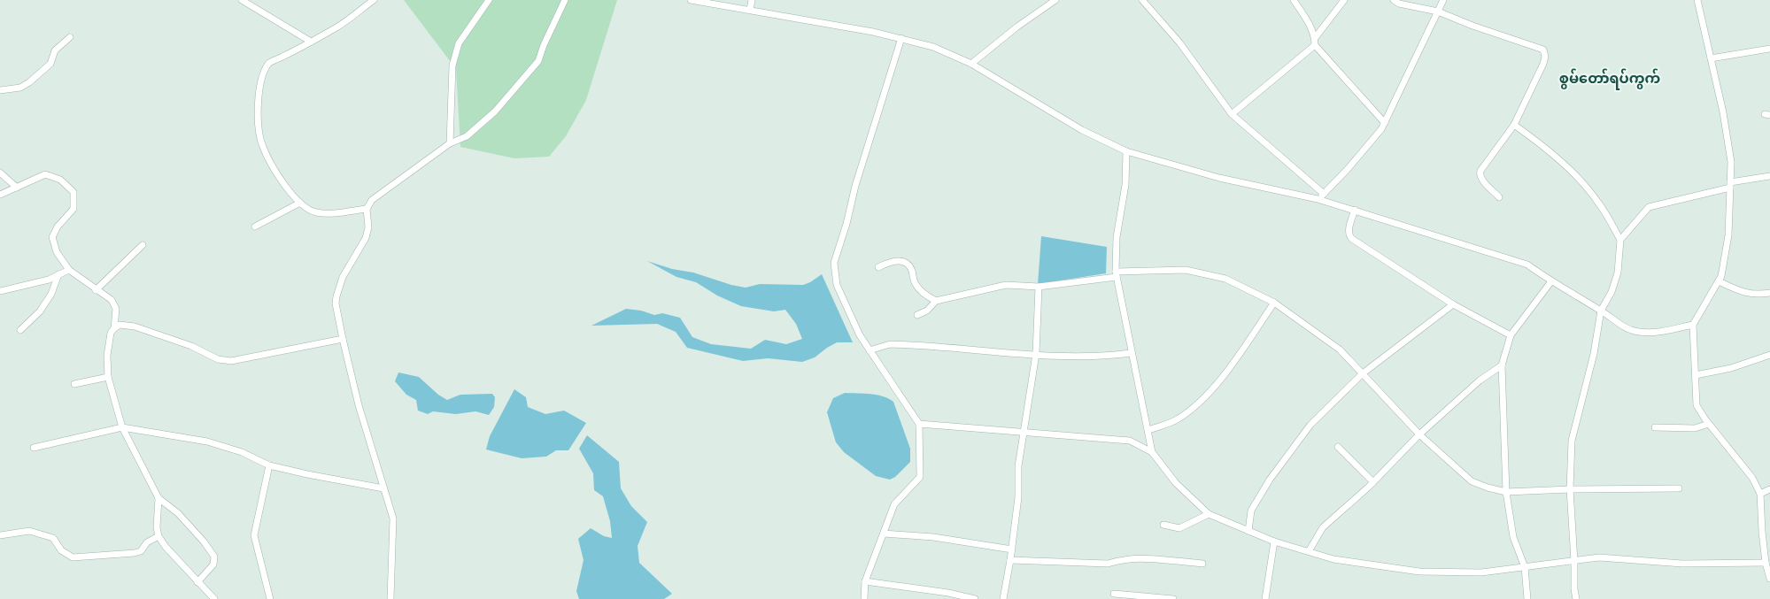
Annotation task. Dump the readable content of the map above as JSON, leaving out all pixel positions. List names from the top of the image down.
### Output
{
  "districts": ["စွမ်တော်ရပ်ကွက်"]
}
